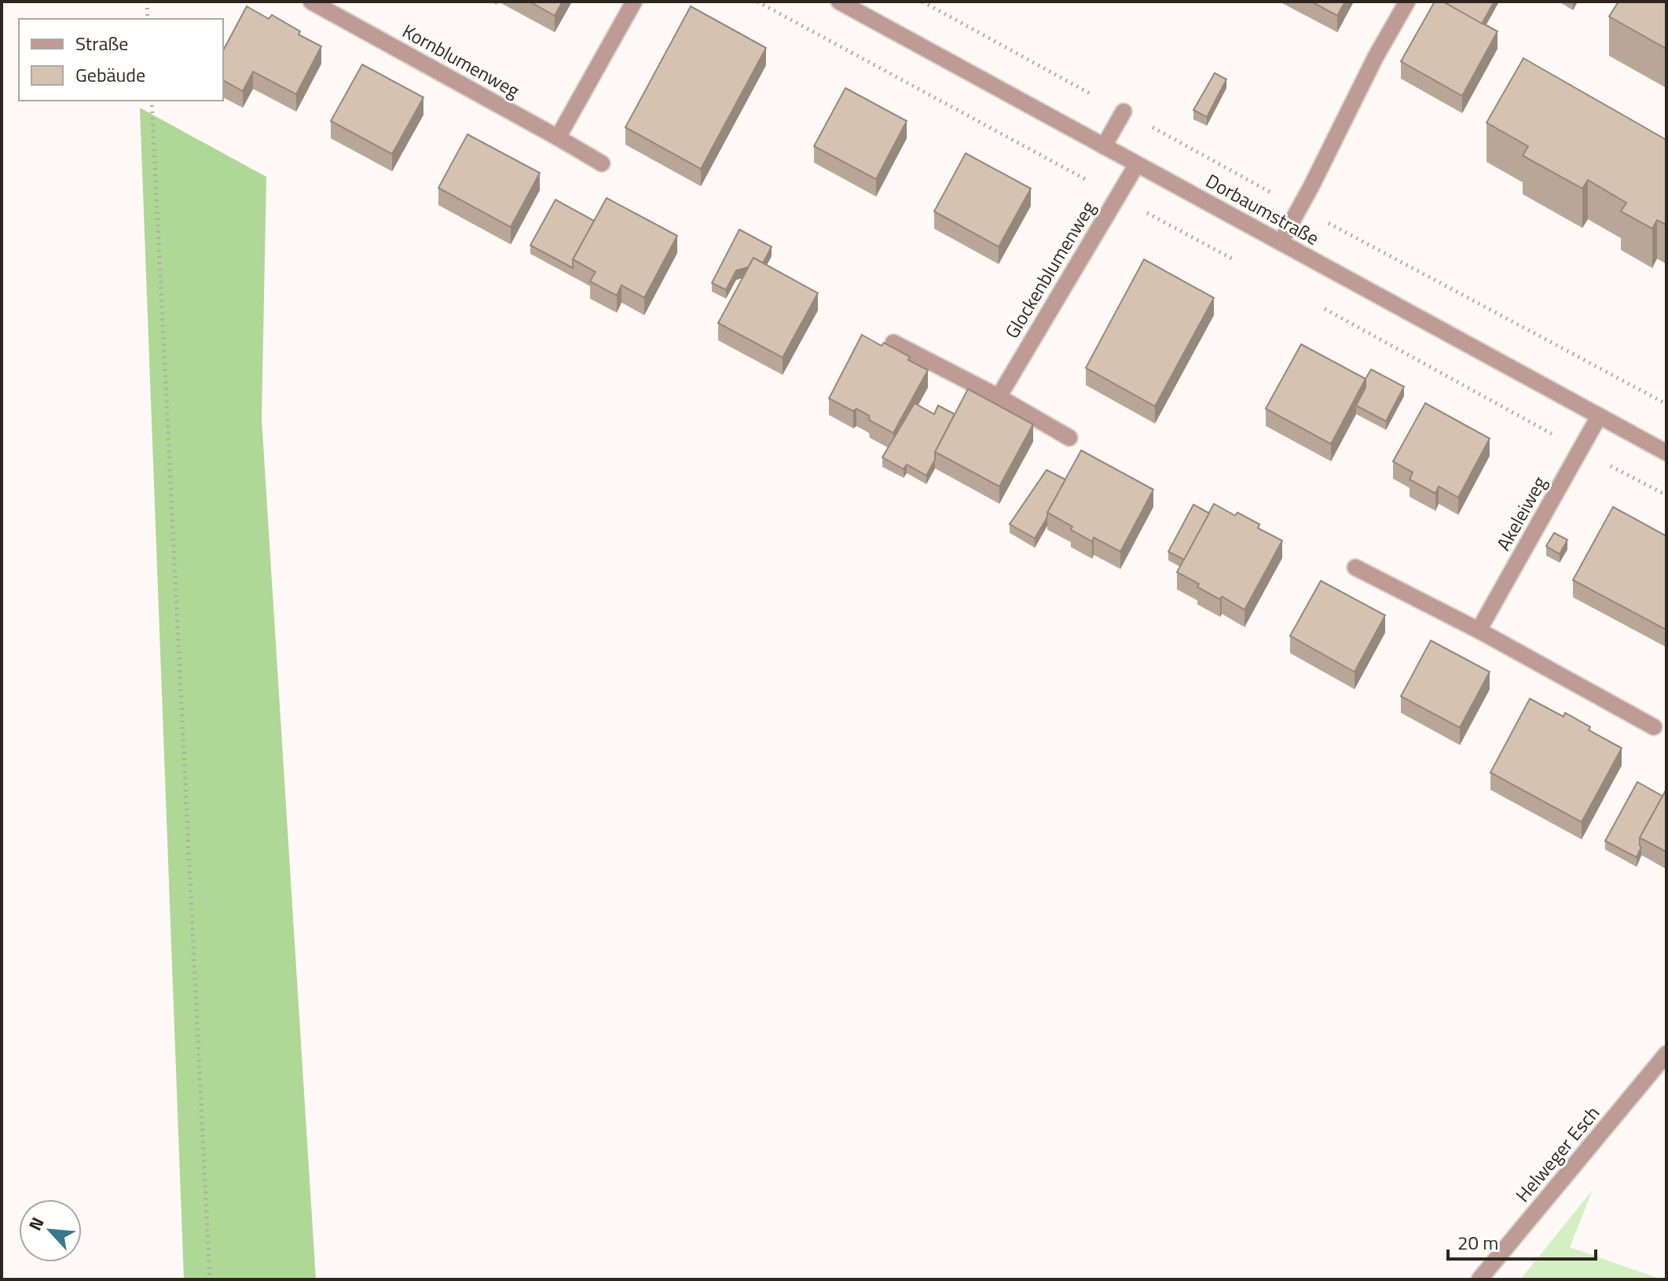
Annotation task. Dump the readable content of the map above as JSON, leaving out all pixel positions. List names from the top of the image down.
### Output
{
  "streets": {
    "street": [
      "Kornblumenweg",
      "Dorbaumstraße",
      "Glockenblumenweg",
      "Akeleiweg",
      "Helweger Esch"
    ]
  },
  "crossings": [
    ["Dorbaumstraße", "Glockenblumenweg"],
    ["Dorbaumstraße", "Akeleiweg"]
  ],
  "legend": ["Straße", "Gebäude"],
  "scale_bar": "20 m",
  "north": "top left"
}
